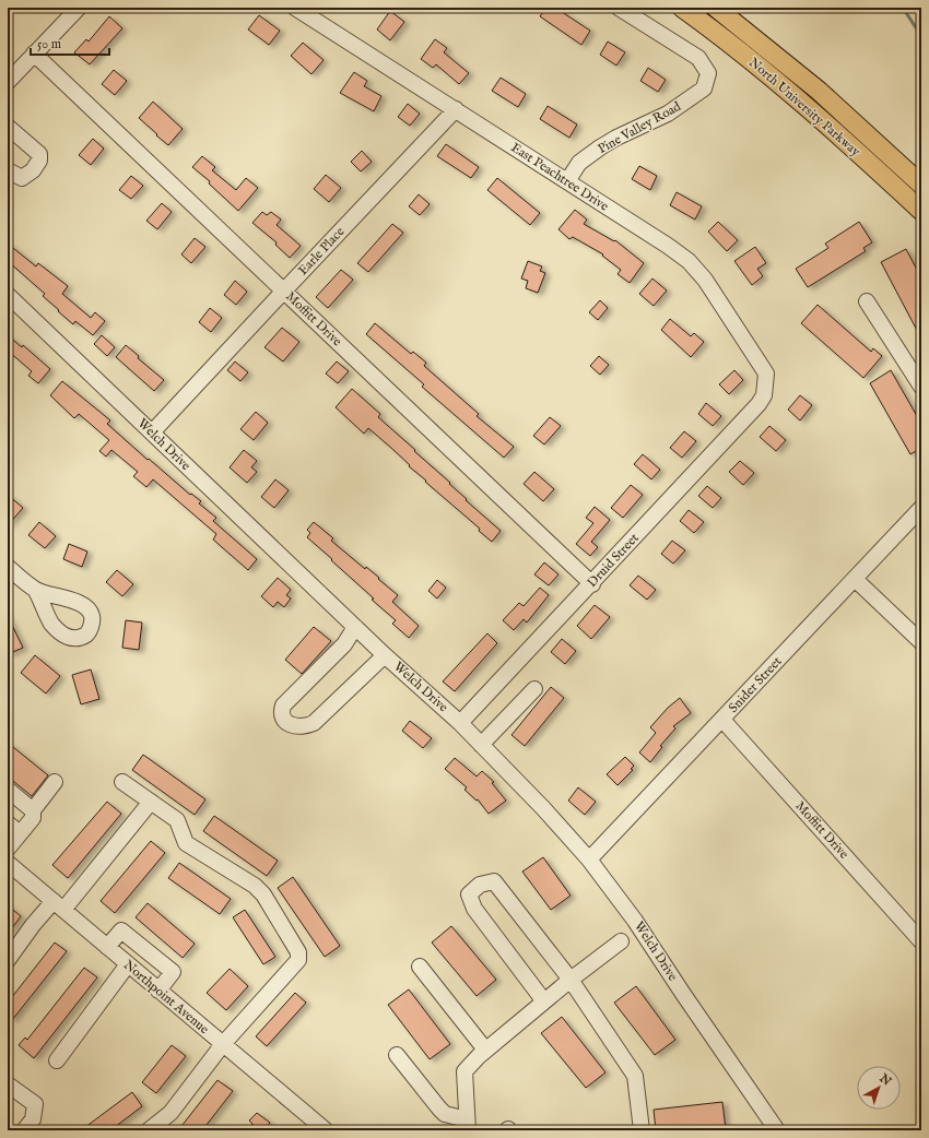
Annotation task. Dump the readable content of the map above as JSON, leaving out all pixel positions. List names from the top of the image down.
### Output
{
  "streets": {
    "main road": ["North University Parkway"],
    "street": [
      "Pine Valley Road",
      "East Peachtree Drive",
      "Earle Place",
      "Moffitt Drive",
      "Welch Drive",
      "Druid Street",
      "Snider Street",
      "Northpoint Avenue"
    ]
  },
  "crossings": [
    ["Pine Valley Road", "East Peachtree Drive"],
    ["East Peachtree Drive", "Earle Place"],
    ["East Peachtree Drive", "Druid Street"],
    ["Earle Place", "Moffitt Drive"],
    ["Earle Place", "Welch Drive"],
    ["Moffitt Drive", "Druid Street"],
    ["Moffitt Drive", "Snider Street"],
    ["Welch Drive", "Druid Street"],
    ["Welch Drive", "Snider Street"]
  ],
  "scale_bar": "50 m",
  "north": "top right"
}
